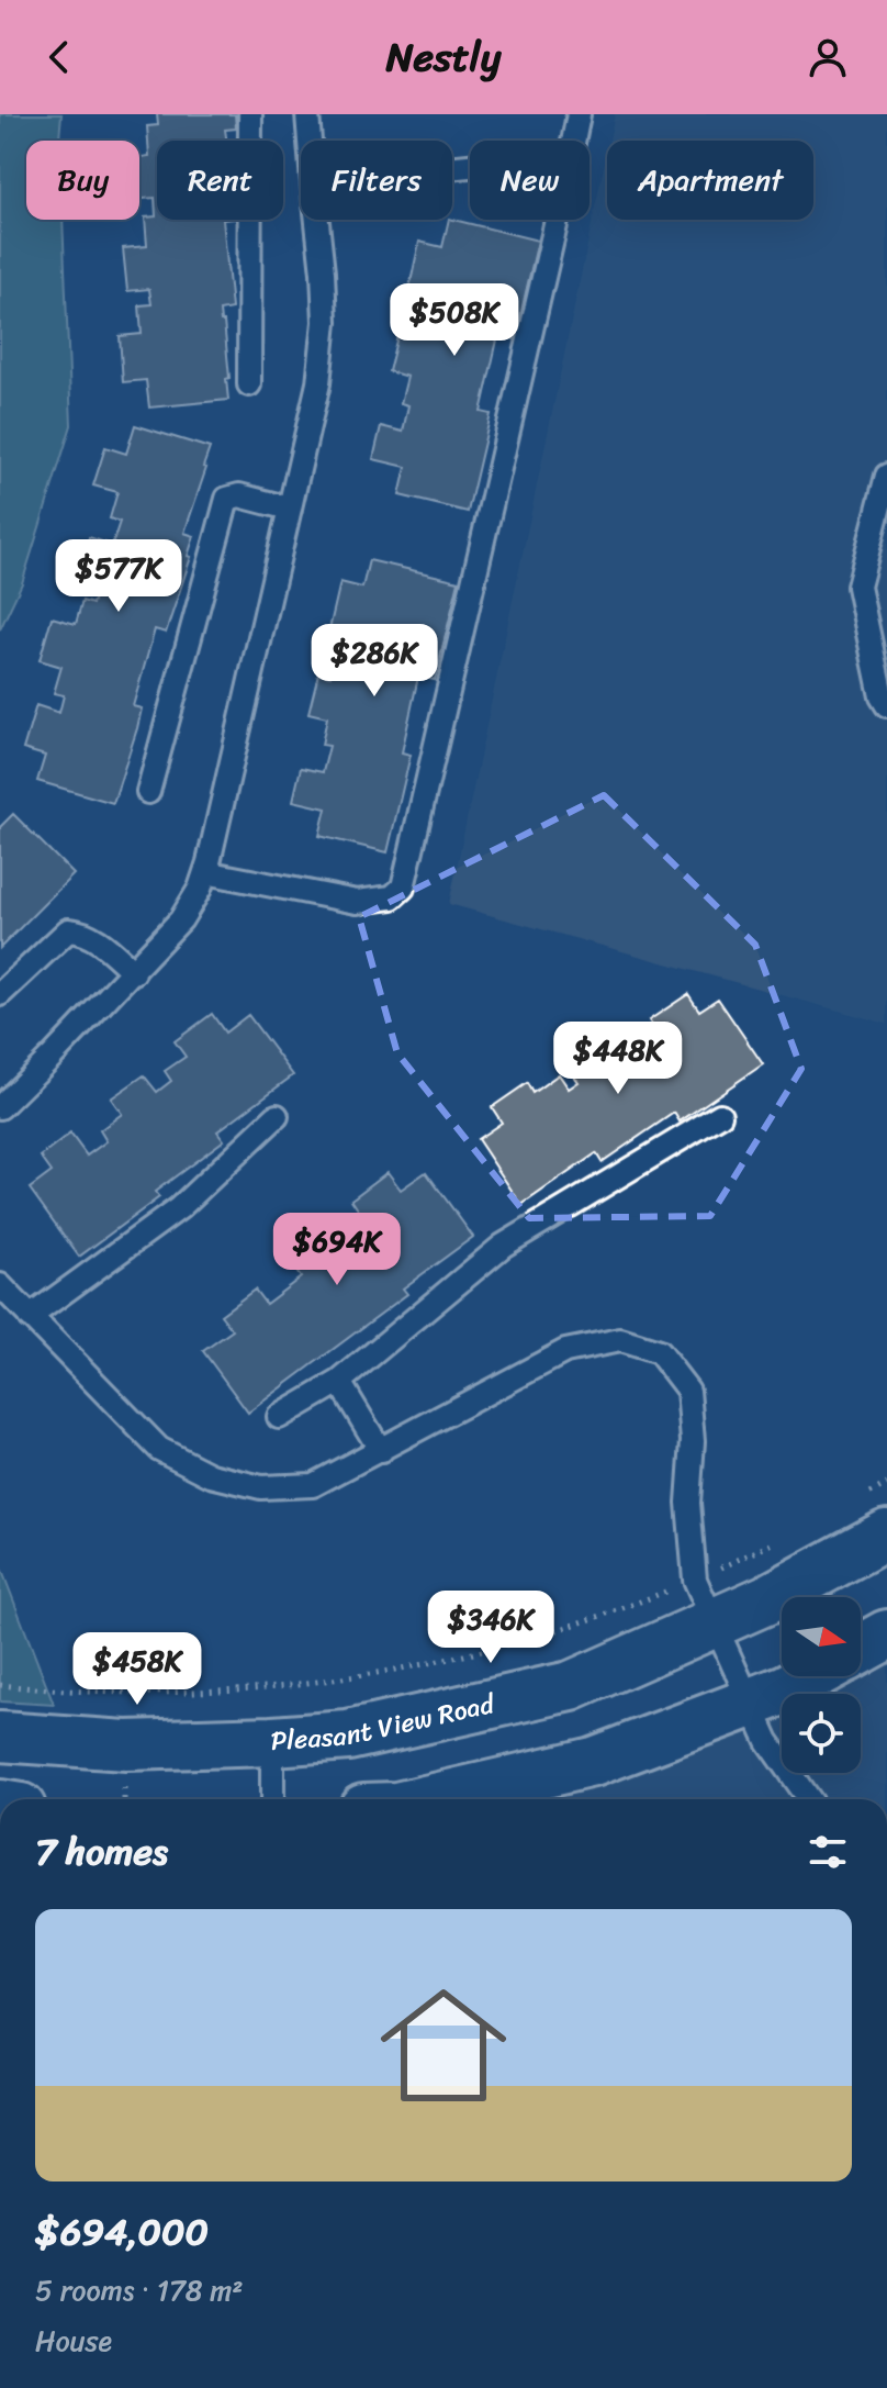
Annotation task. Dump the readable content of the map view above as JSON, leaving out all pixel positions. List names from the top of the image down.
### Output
{
  "streets": {
    "street": ["Pleasant View Road"]
  },
  "north": "right",
  "page": {
    "header": "Nestly",
    "chip": [
      "Buy",
      "Rent",
      "Filters",
      "New",
      "Apartment"
    ],
    "price": [
      "$508K",
      "$577K",
      "$286K",
      "$448K",
      "$694K",
      "$346K",
      "$458K"
    ],
    "heading": "7 homes",
    "list": [
      {
        "name": "$694,000",
        "note": "5 rooms · 178 m² · House"
      }
    ]
  }
}
